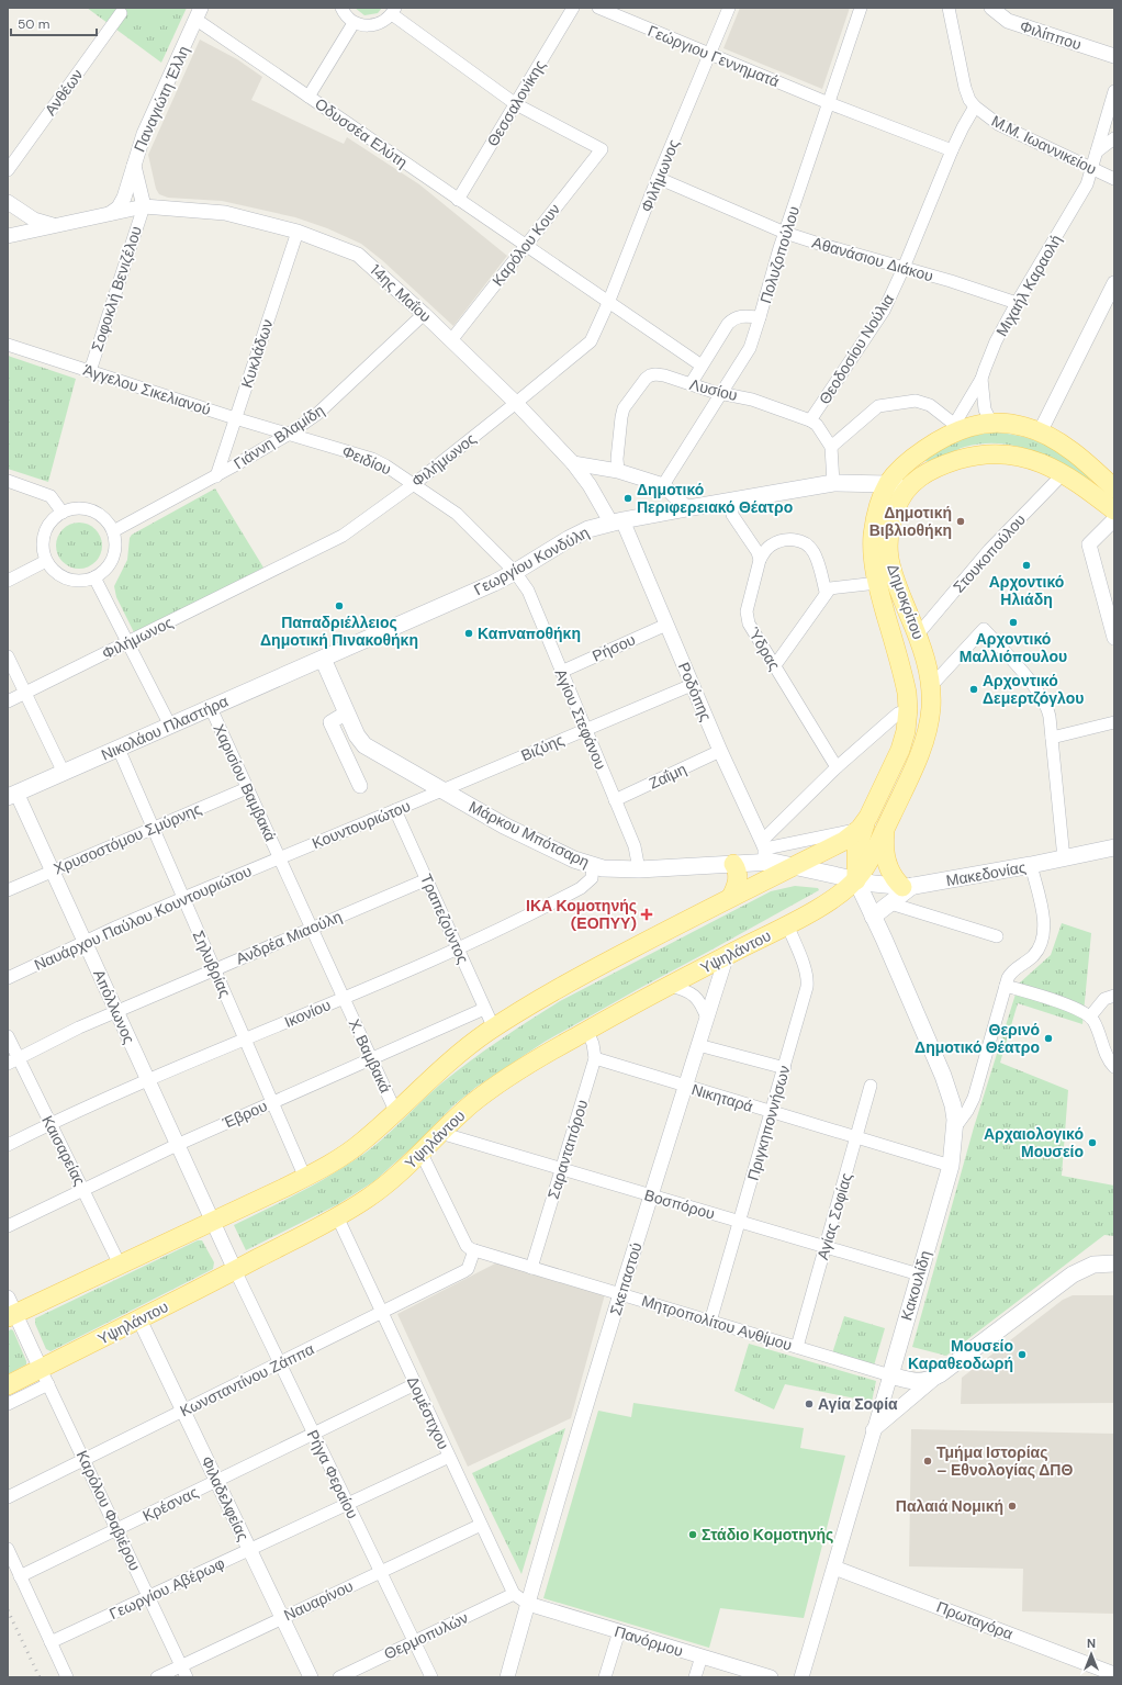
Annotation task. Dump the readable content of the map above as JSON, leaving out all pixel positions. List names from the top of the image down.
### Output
{
  "streets": {
    "main road": [
      "Γεωργίου Κονδύλη",
      "Δημοκρίτου",
      "Νικολάου Πλαστήρα",
      "Μάρκου Μπότσαρη",
      "Μακεδονίας",
      "Υψηλάντου",
      "Κακουλίδη"
    ],
    "street": [
      "Φιλίππου",
      "Γεώργιου Γεννηματά",
      "Ανθέων",
      "Παναγιώτη Έλλη",
      "Θεσσαλονίκης",
      "Οδυσσέα Ελύτη",
      "Μ.Μ. Ιωαννικείου",
      "Φιλήμωνος",
      "Καρόλου Κουν",
      "Πολυζοπούλου",
      "Αθανάσιου Διάκου",
      "Μιχαήλ Καραολή",
      "Σοφοκλή Βενιζέλου",
      "14ης Μαΐου",
      "Θεοδοσίου Νούλια",
      "Κυκλάδων",
      "Άγγελου Σικελιανού",
      "Λυσίου",
      "Γιάννη Βλαμίδη",
      "Φειδίου",
      "Στουκοπούλου",
      "Ρήσου",
      "Ύδρας",
      "Ροδόπης",
      "Αγίου Στεφάνου",
      "Βιζύης",
      "Ζαΐμη",
      "Χαρισίου Βαμβακά",
      "Κουντουριώτου",
      "Χρυσοστόμου Σμύρνης",
      "Ναυάρχου Παύλου Κουντουριώτου",
      "Τραπεζούντος",
      "Ανδρέα Μιαούλη",
      "Σηλυβρίας",
      "Απόλλωνος",
      "Ικονίου",
      "Χ. Βαμβακά",
      "Νικηταρά",
      "Έβρου",
      "Πριγκηποννήσων",
      "Σαρανταπόρου",
      "Καισαρείας",
      "Βοσπόρου",
      "Αγίας Σοφίας",
      "Σκεπαστού",
      "Μητροπολίτου Ανθίμου",
      "Κωνσταντίνου Ζάππα",
      "Δομέστιχου",
      "Ρήγα Φεραίου",
      "Φιλαδελφείας",
      "Κρέσνας",
      "Καρόλου Φαβιέρου",
      "Γεωργίου Αβέρωφ",
      "Ναυαρίνου",
      "Πρωταγόρα",
      "Θερμοπυλών",
      "Πανόρμου"
    ]
  },
  "crossings": [
    ["Γεώργιου Γεννηματά", "Φιλήμωνος"],
    ["Γεώργιου Γεννηματά", "Πολυζοπούλου"],
    ["Γεώργιου Γεννηματά", "Θεοδοσίου Νούλια"],
    ["Παναγιώτη Έλλη", "Οδυσσέα Ελύτη"],
    ["Παναγιώτη Έλλη", "14ης Μαΐου"],
    ["Θεσσαλονίκης", "Οδυσσέα Ελύτη"],
    ["Θεσσαλονίκης", "Καρόλου Κουν"],
    ["Οδυσσέα Ελύτη", "Φιλήμωνος"],
    ["Οδυσσέα Ελύτη", "Καρόλου Κουν"],
    ["Μ.Μ. Ιωαννικείου", "Μιχαήλ Καραολή"],
    ["Μ.Μ. Ιωαννικείου", "Θεοδοσίου Νούλια"],
    ["Φιλήμωνος", "Αθανάσιου Διάκου"],
    ["Φιλήμωνος", "14ης Μαΐου"],
    ["Φιλήμωνος", "Φειδίου"],
    ["Καρόλου Κουν", "14ης Μαΐου"],
    ["Πολυζοπούλου", "Αθανάσιου Διάκου"],
    ["Πολυζοπούλου", "Λυσίου"],
    ["Αθανάσιου Διάκου", "Μιχαήλ Καραολή"],
    ["Αθανάσιου Διάκου", "Θεοδοσίου Νούλια"],
    ["Μιχαήλ Καραολή", "Δημοκρίτου"],
    ["Σοφοκλή Βενιζέλου", "14ης Μαΐου"],
    ["Σοφοκλή Βενιζέλου", "Άγγελου Σικελιανού"],
    ["14ης Μαΐου", "Κυκλάδων"],
    ["14ης Μαΐου", "Γιάννη Βλαμίδη"],
    ["14ης Μαΐου", "Γεωργίου Κονδύλη"],
    ["14ης Μαΐου", "Ροδόπης"],
    ["Θεοδοσίου Νούλια", "Λυσίου"],
    ["Κυκλάδων", "Άγγελου Σικελιανού"],
    ["Κυκλάδων", "Γιάννη Βλαμίδη"],
    ["Άγγελου Σικελιανού", "Γιάννη Βλαμίδη"],
    ["Άγγελου Σικελιανού", "Φειδίου"],
    ["Γιάννη Βλαμίδη", "Φειδίου"],
    ["Φειδίου", "Γεωργίου Κονδύλη"],
    ["Φειδίου", "Αγίου Στεφάνου"],
    ["Στουκοπούλου", "Δημοκρίτου"],
    ["Γεωργίου Κονδύλη", "Δημοκρίτου"],
    ["Γεωργίου Κονδύλη", "Ροδόπης"],
    ["Γεωργίου Κονδύλη", "Αγίου Στεφάνου"],
    ["Γεωργίου Κονδύλη", "Νικολάου Πλαστήρα"],
    ["Γεωργίου Κονδύλη", "Μάρκου Μπότσαρη"],
    ["Δημοκρίτου", "Μάρκου Μπότσαρη"],
    ["Δημοκρίτου", "Μακεδονίας"],
    ["Δημοκρίτου", "Υψηλάντου"],
    ["Δημοκρίτου", "Κακουλίδη"],
    ["Ρήσου", "Ροδόπης"],
    ["Ρήσου", "Αγίου Στεφάνου"],
    ["Ροδόπης", "Βιζύης"],
    ["Ροδόπης", "Ζαΐμη"],
    ["Ροδόπης", "Μάρκου Μπότσαρη"],
    ["Αγίου Στεφάνου", "Βιζύης"],
    ["Αγίου Στεφάνου", "Ζαΐμη"],
    ["Αγίου Στεφάνου", "Μάρκου Μπότσαρη"],
    ["Νικολάου Πλαστήρα", "Χαρισίου Βαμβακά"],
    ["Νικολάου Πλαστήρα", "Μάρκου Μπότσαρη"],
    ["Νικολάου Πλαστήρα", "Σηλυβρίας"],
    ["Νικολάου Πλαστήρα", "Απόλλωνος"],
    ["Βιζύης", "Κουντουριώτου"],
    ["Βιζύης", "Μάρκου Μπότσαρη"],
    ["Χαρισίου Βαμβακά", "Κουντουριώτου"],
    ["Χαρισίου Βαμβακά", "Χρυσοστόμου Σμύρνης"],
    ["Χαρισίου Βαμβακά", "Ναυάρχου Παύλου Κουντουριώτου"],
    ["Χαρισίου Βαμβακά", "Χ. Βαμβακά"],
    ["Κουντουριώτου", "Μάρκου Μπότσαρη"],
    ["Κουντουριώτου", "Ναυάρχου Παύλου Κουντουριώτου"],
    ["Κουντουριώτου", "Τραπεζούντος"],
    ["Κουντουριώτου", "Χ. Βαμβακά"],
    ["Μάρκου Μπότσαρη", "Μακεδονίας"],
    ["Μάρκου Μπότσαρη", "Υψηλάντου"],
    ["Μάρκου Μπότσαρη", "Ικονίου"],
    ["Μάρκου Μπότσαρη", "Κακουλίδη"],
    ["Χρυσοστόμου Σμύρνης", "Σηλυβρίας"],
    ["Χρυσοστόμου Σμύρνης", "Απόλλωνος"],
    ["Μακεδονίας", "Υψηλάντου"],
    ["Μακεδονίας", "Κακουλίδη"],
    ["Ναυάρχου Παύλου Κουντουριώτου", "Σηλυβρίας"],
    ["Ναυάρχου Παύλου Κουντουριώτου", "Απόλλωνος"],
    ["Ναυάρχου Παύλου Κουντουριώτου", "Χ. Βαμβακά"],
    ["Τραπεζούντος", "Ανδρέα Μιαούλη"],
    ["Τραπεζούντος", "Ικονίου"],
    ["Τραπεζούντος", "Έβρου"],
    ["Ανδρέα Μιαούλη", "Σηλυβρίας"],
    ["Ανδρέα Μιαούλη", "Απόλλωνος"],
    ["Ανδρέα Μιαούλη", "Χ. Βαμβακά"],
    ["Ανδρέα Μιαούλη", "Καισαρείας"],
    ["Υψηλάντου", "Απόλλωνος"],
    ["Υψηλάντου", "Πριγκηποννήσων"],
    ["Υψηλάντου", "Βοσπόρου"],
    ["Υψηλάντου", "Σκεπαστού"],
    ["Υψηλάντου", "Κακουλίδη"],
    ["Υψηλάντου", "Δομέστιχου"],
    ["Υψηλάντου", "Ρήγα Φεραίου"],
    ["Υψηλάντου", "Φιλαδελφείας"],
    ["Υψηλάντου", "Καρόλου Φαβιέρου"],
    ["Σηλυβρίας", "Ικονίου"],
    ["Σηλυβρίας", "Έβρου"],
    ["Απόλλωνος", "Ικονίου"],
    ["Απόλλωνος", "Έβρου"],
    ["Απόλλωνος", "Ρήγα Φεραίου"],
    ["Ικονίου", "Χ. Βαμβακά"],
    ["Ικονίου", "Καισαρείας"],
    ["Χ. Βαμβακά", "Έβρου"],
    ["Νικηταρά", "Πριγκηποννήσων"],
    ["Νικηταρά", "Σαρανταπόρου"],
    ["Νικηταρά", "Αγίας Σοφίας"],
    ["Νικηταρά", "Σκεπαστού"],
    ["Νικηταρά", "Κακουλίδη"],
    ["Έβρου", "Καισαρείας"],
    ["Πριγκηποννήσων", "Βοσπόρου"],
    ["Πριγκηποννήσων", "Μητροπολίτου Ανθίμου"],
    ["Σαρανταπόρου", "Βοσπόρου"],
    ["Σαρανταπόρου", "Μητροπολίτου Ανθίμου"],
    ["Βοσπόρου", "Αγίας Σοφίας"],
    ["Βοσπόρου", "Σκεπαστού"],
    ["Βοσπόρου", "Κακουλίδη"],
    ["Αγίας Σοφίας", "Μητροπολίτου Ανθίμου"],
    ["Σκεπαστού", "Μητροπολίτου Ανθίμου"],
    ["Σκεπαστού", "Δομέστιχου"],
    ["Σκεπαστού", "Πανόρμου"],
    ["Κακουλίδη", "Μητροπολίτου Ανθίμου"],
    ["Κακουλίδη", "Πρωταγόρα"],
    ["Μητροπολίτου Ανθίμου", "Κωνσταντίνου Ζάππα"],
    ["Κωνσταντίνου Ζάππα", "Δομέστιχου"],
    ["Κωνσταντίνου Ζάππα", "Ρήγα Φεραίου"],
    ["Κωνσταντίνου Ζάππα", "Φιλαδελφείας"],
    ["Κωνσταντίνου Ζάππα", "Καρόλου Φαβιέρου"],
    ["Δομέστιχου", "Κρέσνας"],
    ["Δομέστιχου", "Γεωργίου Αβέρωφ"],
    ["Δομέστιχου", "Ναυαρίνου"],
    ["Δομέστιχου", "Θερμοπυλών"],
    ["Δομέστιχου", "Πανόρμου"],
    ["Ρήγα Φεραίου", "Κρέσνας"],
    ["Ρήγα Φεραίου", "Γεωργίου Αβέρωφ"],
    ["Ρήγα Φεραίου", "Ναυαρίνου"],
    ["Ρήγα Φεραίου", "Θερμοπυλών"],
    ["Φιλαδελφείας", "Κρέσνας"],
    ["Φιλαδελφείας", "Γεωργίου Αβέρωφ"],
    ["Φιλαδελφείας", "Ναυαρίνου"],
    ["Κρέσνας", "Καρόλου Φαβιέρου"],
    ["Καρόλου Φαβιέρου", "Γεωργίου Αβέρωφ"],
    ["Καρόλου Φαβιέρου", "Ναυαρίνου"]
  ],
  "places": {
    "other": [
      "Δημοτικό Περιφερειακό Θέατρο",
      "Δημοτική Βιβλιοθήκη",
      "Αρχοντικό Ηλιάδη",
      "Παπαδριέλλειος Δημοτική Πινακοθήκη",
      "Αρχοντικό Μαλλιόπουλου",
      "Καπναποθήκη",
      "Αρχοντικό Δεμερτζόγλου",
      "Θερινό Δημοτικό Θέατρο",
      "Αρχαιολογικό Μουσείο",
      "Μουσείο Καραθεοδωρή",
      "Αγία Σοφία",
      "Τμήμα Ιστορίας – Εθνολογίας ΔΠΘ",
      "Παλαιά Νομική",
      "Στάδιο Κομοτηνής"
    ],
    "health": ["ΙΚΑ Κομοτηνής (ΕΟΠΥΥ)"]
  },
  "scale_bar": "50 m",
  "north": "top"
}
